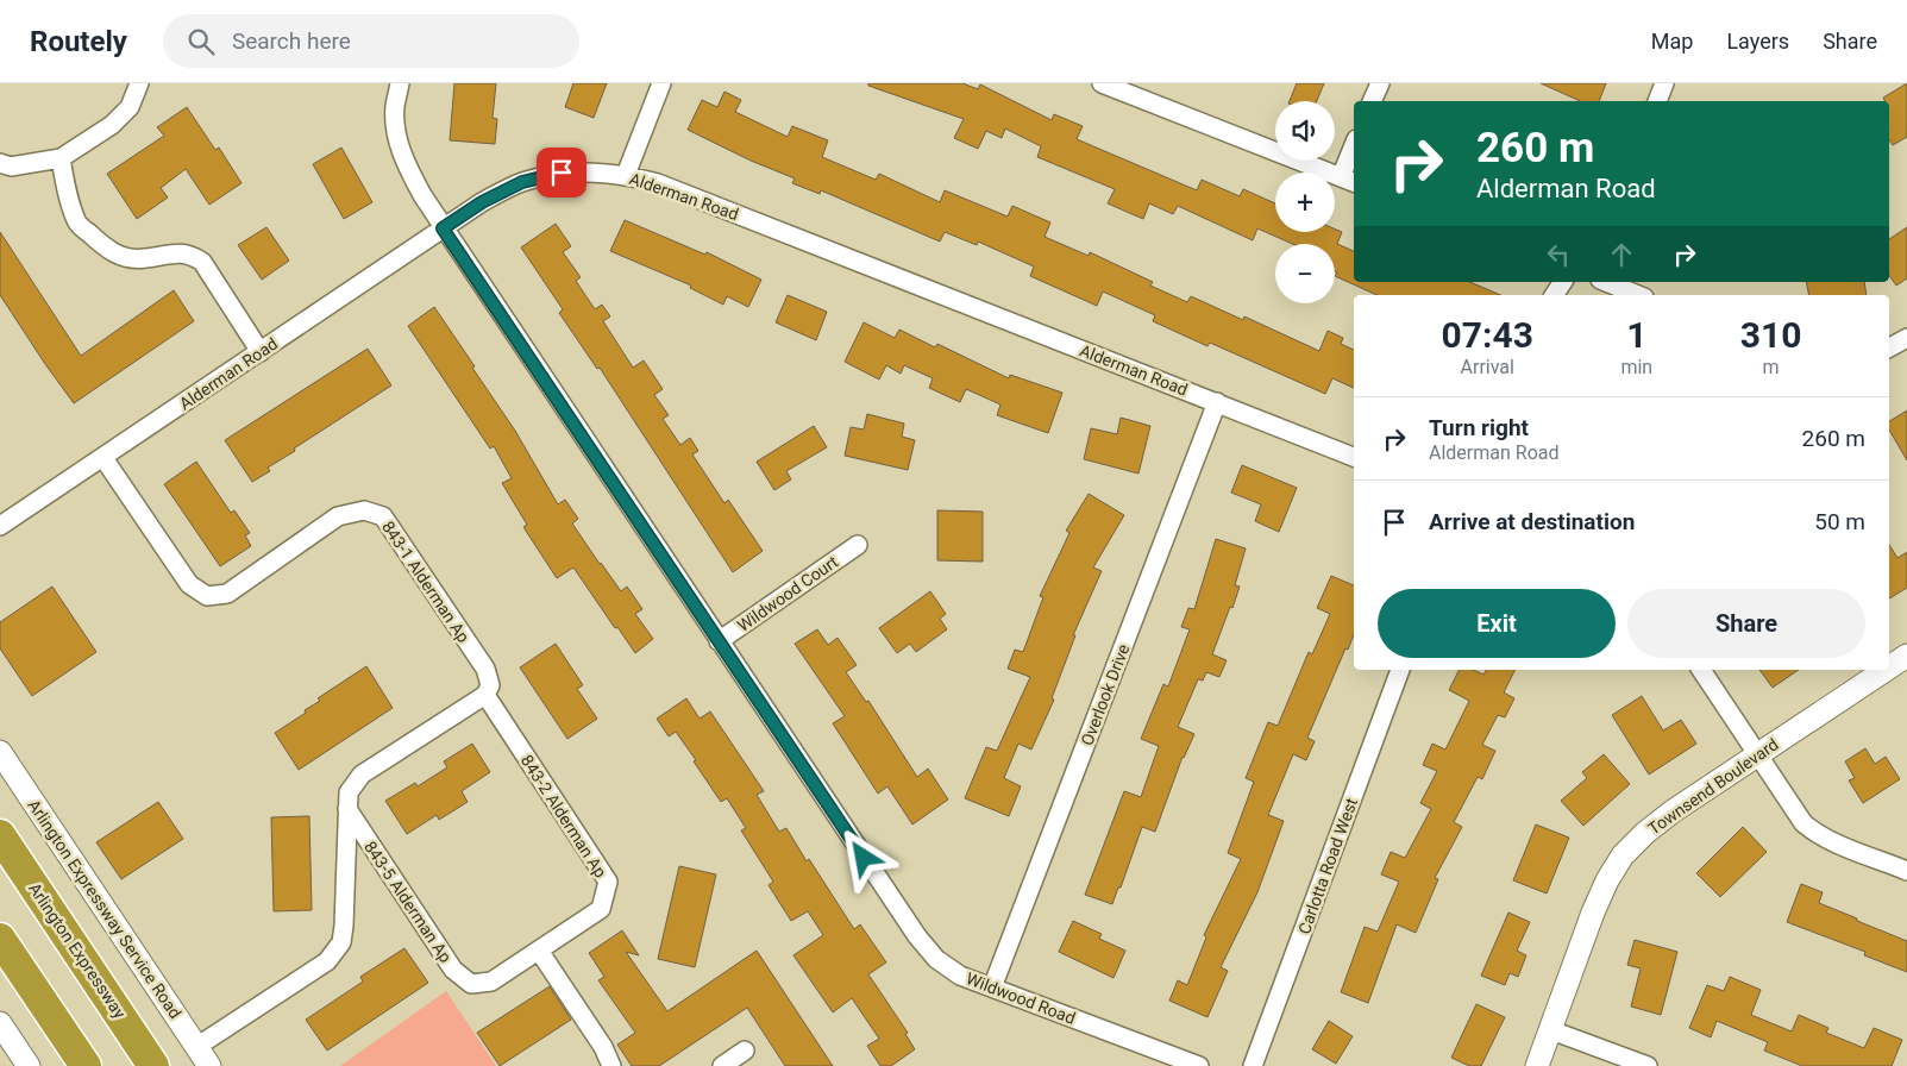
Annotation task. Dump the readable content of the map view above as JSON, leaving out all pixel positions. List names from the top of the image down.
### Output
{
  "streets": {
    "highway": ["Arlington Expressway"],
    "street": [
      "Alderman Road",
      "843-1 Alderman Ap",
      "Wildwood Court",
      "Overlook Drive",
      "Townsend Boulevard",
      "843-2 Alderman Ap",
      "Carlotta Road West",
      "843-5 Alderman Ap",
      "Arlington Expressway Service Road",
      "Wildwood Road"
    ]
  },
  "crossings": [
    ["Alderman Road", "843-1 Alderman Ap"],
    ["Alderman Road", "Overlook Drive"],
    ["Alderman Road", "Wildwood Road"],
    ["843-1 Alderman Ap", "843-2 Alderman Ap"],
    ["Wildwood Court", "Wildwood Road"],
    ["Overlook Drive", "Wildwood Road"],
    ["843-2 Alderman Ap", "843-5 Alderman Ap"]
  ],
  "page": {
    "header": "Routely",
    "search": "Search here",
    "nav": ["Map", "Layers", "Share"],
    "map_buttons": ["+", "−"],
    "turn": ["260 m", "Alderman Road"],
    "eta": [
      "07:43",
      "Arrival",
      "1",
      "min",
      "310",
      "m"
    ],
    "list": [
      {
        "name": "Turn right",
        "note": "Alderman Road",
        "value": "260 m"
      },
      {
        "name": "Arrive at destination",
        "value": "50 m"
      }
    ],
    "buttons": ["Exit", "Share"]
  }
}
